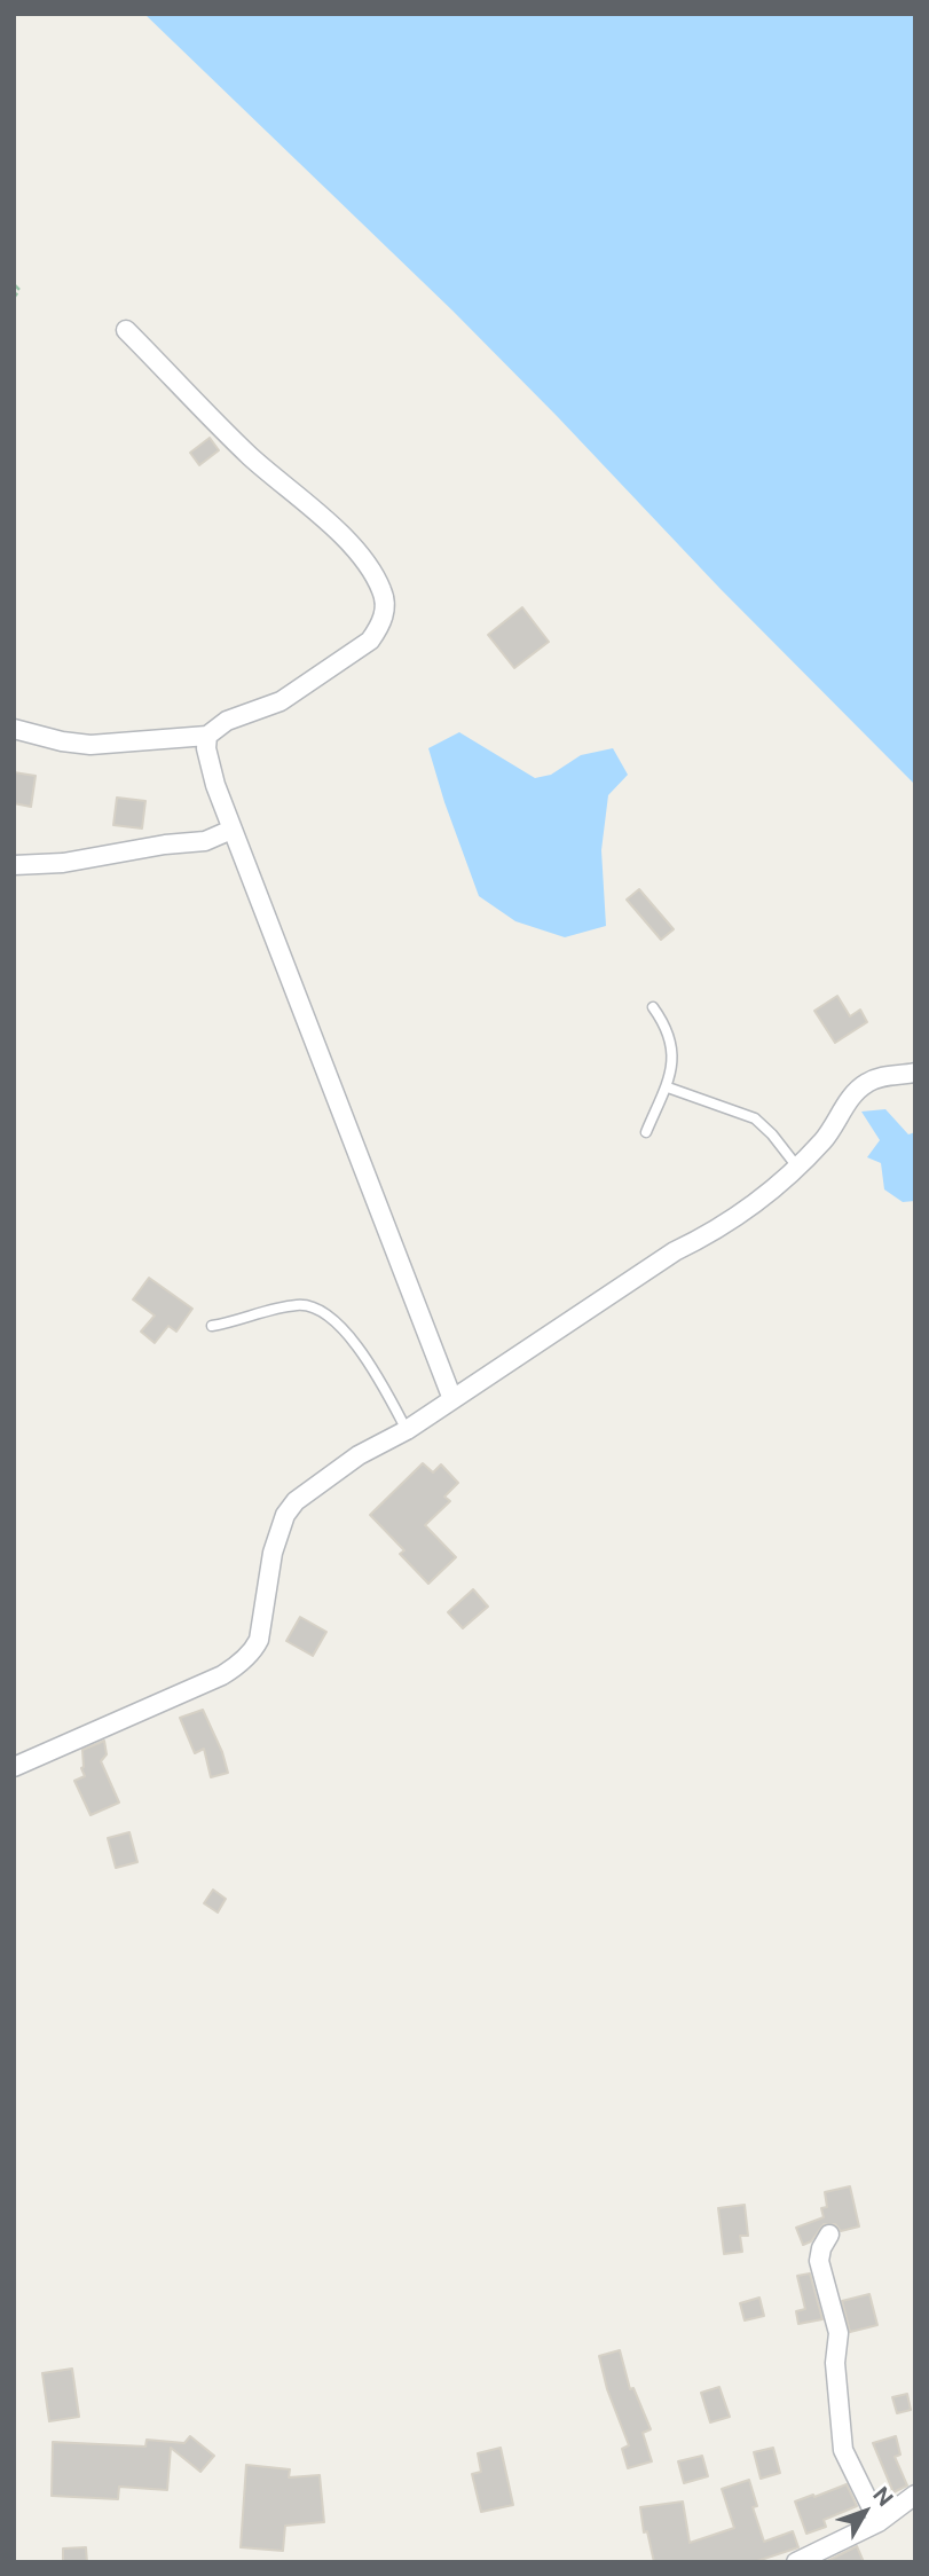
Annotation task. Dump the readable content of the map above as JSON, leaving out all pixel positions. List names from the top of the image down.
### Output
{
  "north": "top right"
}
